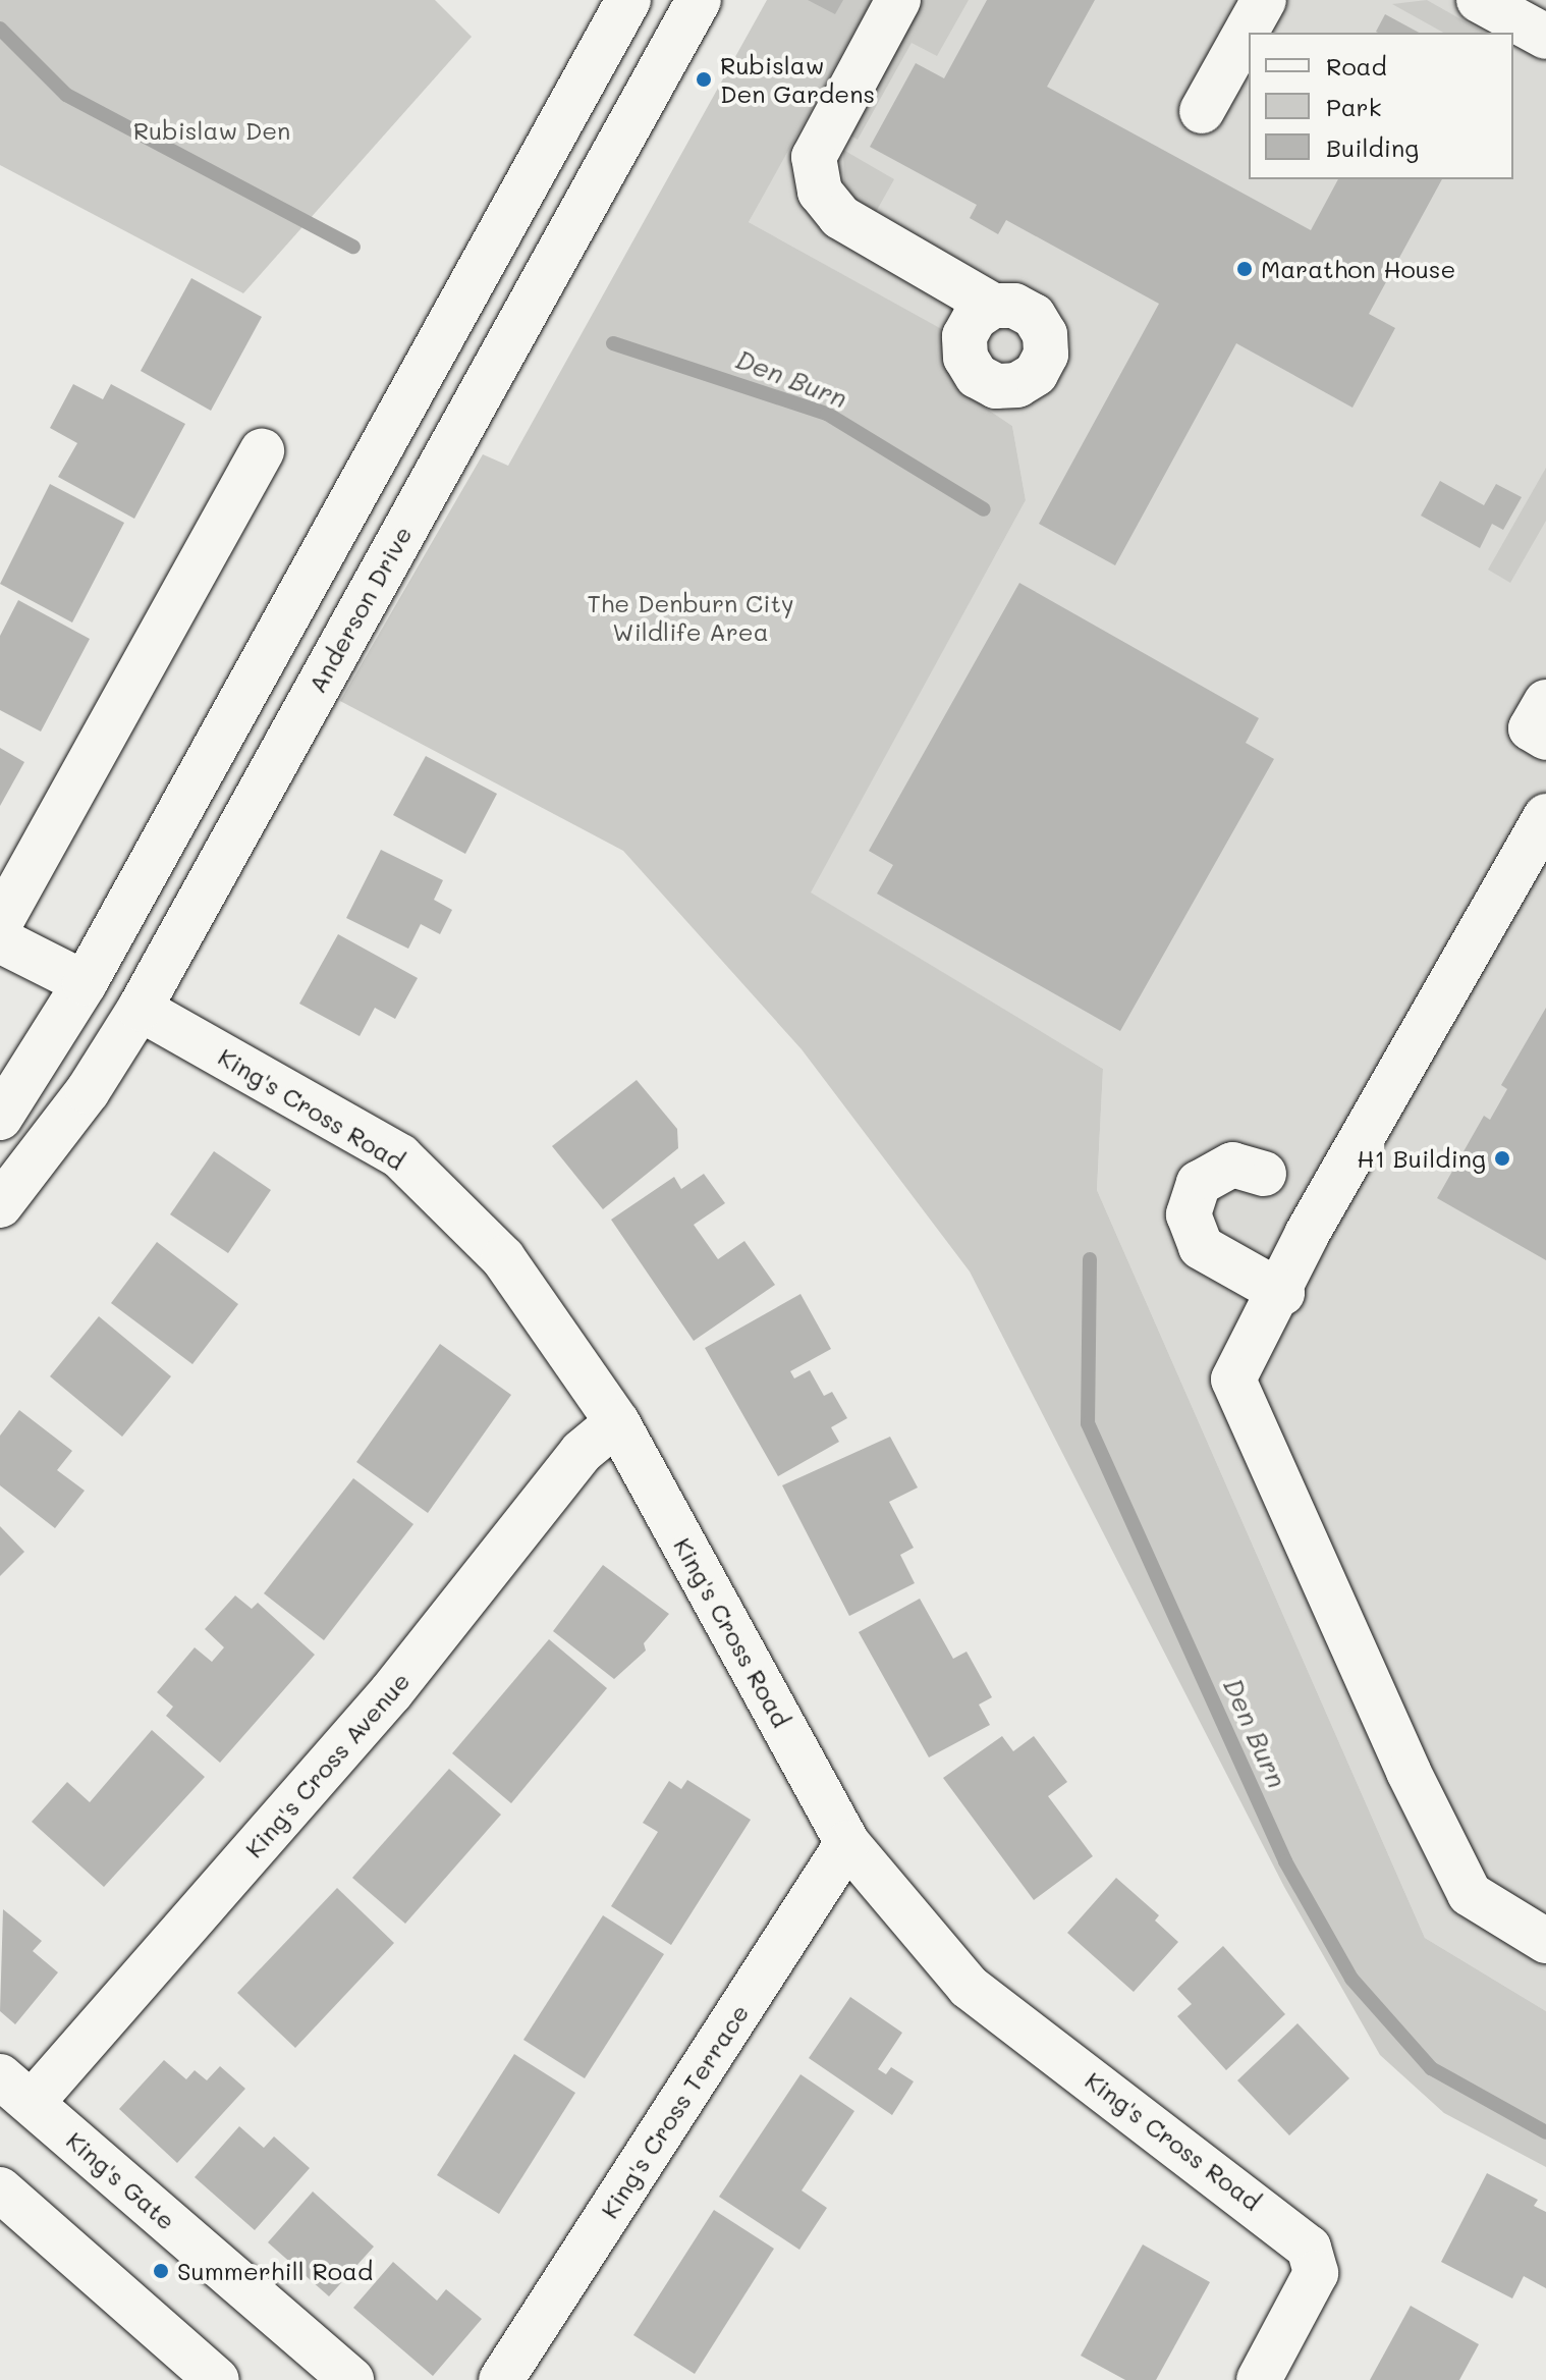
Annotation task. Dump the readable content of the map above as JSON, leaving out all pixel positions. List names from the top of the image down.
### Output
{
  "streets": {
    "street": [
      "Anderson Drive",
      "King's Cross Road",
      "King's Cross Avenue",
      "King's Cross Terrace",
      "King's Gate"
    ]
  },
  "crossings": [
    ["Anderson Drive", "King's Cross Road"],
    ["King's Cross Road", "King's Cross Avenue"],
    ["King's Cross Road", "King's Cross Terrace"],
    ["King's Cross Avenue", "King's Gate"]
  ],
  "water": ["Den Burn"],
  "parks": ["Rubislaw Den", "The Denburn City Wildlife Area"],
  "places": [
    "Rubislaw Den Gardens",
    "Marathon House",
    "H1 Building",
    "Summerhill Road"
  ],
  "legend": ["Road", "Park", "Building"]
}
